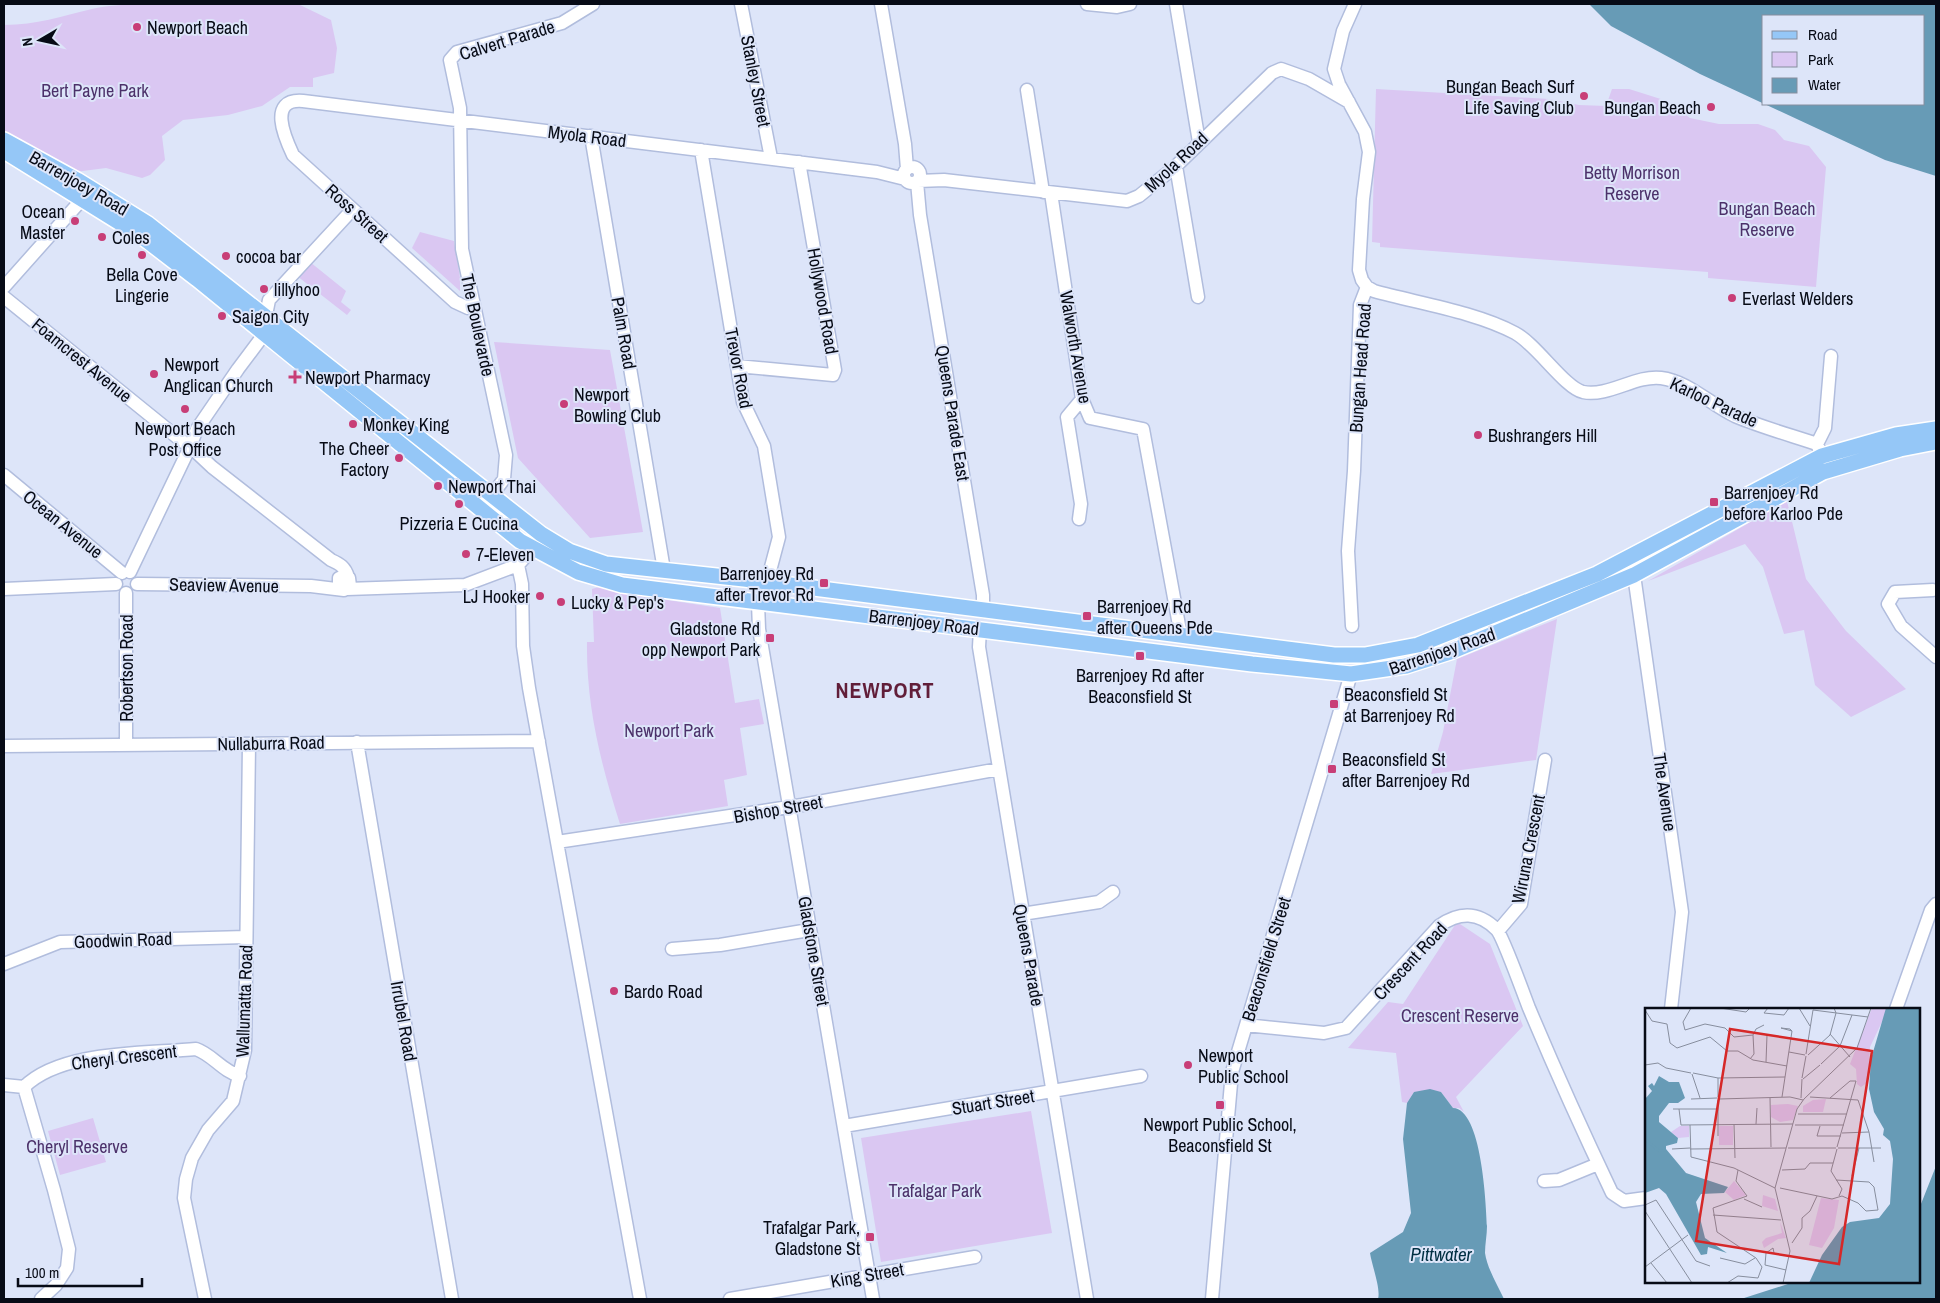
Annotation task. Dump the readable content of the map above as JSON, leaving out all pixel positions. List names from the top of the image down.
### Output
{
  "streets": {
    "main road": [
      "Barrenjoey Road",
      "Palm Road",
      "Karloo Parade",
      "Queens Parade",
      "Beaconsfield Street"
    ],
    "street": [
      "Calvert Parade",
      "Stanley Street",
      "Myola Road",
      "Ross Street",
      "Hollywood Road",
      "The Boulevarde",
      "Walworth Avenue",
      "Foamcrest Avenue",
      "Trevor Road",
      "Bungan Head Road",
      "Queens Parade East",
      "Ocean Avenue",
      "Seaview Avenue",
      "Robertson Road",
      "Nullaburra Road",
      "The Avenue",
      "Bishop Street",
      "Wiruna Crescent",
      "Goodwin Road",
      "Gladstone Street",
      "Crescent Road",
      "Wallumatta Road",
      "Irrubel Road",
      "Cheryl Crescent",
      "Stuart Street",
      "King Street"
    ]
  },
  "crossings": [
    ["Calvert Parade", "Myola Road"],
    ["Calvert Parade", "The Boulevarde"],
    ["Stanley Street", "Myola Road"],
    ["Myola Road", "Ross Street"],
    ["Myola Road", "Hollywood Road"],
    ["Myola Road", "The Boulevarde"],
    ["Myola Road", "Palm Road"],
    ["Myola Road", "Walworth Avenue"],
    ["Myola Road", "Trevor Road"],
    ["Myola Road", "Bungan Head Road"],
    ["Myola Road", "Queens Parade East"],
    ["Barrenjoey Road", "The Boulevarde"],
    ["Barrenjoey Road", "Palm Road"],
    ["Barrenjoey Road", "Walworth Avenue"],
    ["Barrenjoey Road", "Trevor Road"],
    ["Barrenjoey Road", "Karloo Parade"],
    ["Barrenjoey Road", "Queens Parade East"],
    ["Barrenjoey Road", "The Avenue"],
    ["Barrenjoey Road", "Gladstone Street"],
    ["Barrenjoey Road", "Queens Parade"],
    ["Barrenjoey Road", "Beaconsfield Street"],
    ["Ross Street", "The Boulevarde"],
    ["Hollywood Road", "Trevor Road"],
    ["Foamcrest Avenue", "Seaview Avenue"],
    ["Bungan Head Road", "Karloo Parade"],
    ["Queens Parade East", "Queens Parade"],
    ["Ocean Avenue", "Seaview Avenue"],
    ["Ocean Avenue", "Robertson Road"],
    ["Seaview Avenue", "Robertson Road"],
    ["Robertson Road", "Nullaburra Road"],
    ["Nullaburra Road", "Wallumatta Road"],
    ["Nullaburra Road", "Irrubel Road"],
    ["Bishop Street", "Gladstone Street"],
    ["Bishop Street", "Queens Parade"],
    ["Wiruna Crescent", "Crescent Road"],
    ["Goodwin Road", "Wallumatta Road"],
    ["Gladstone Street", "Stuart Street"],
    ["Gladstone Street", "King Street"],
    ["Queens Parade", "Stuart Street"],
    ["Beaconsfield Street", "Crescent Road"],
    ["Wallumatta Road", "Cheryl Crescent"]
  ],
  "districts": ["NEWPORT"],
  "water": ["Pittwater"],
  "parks": [
    "Bert Payne Park",
    "Betty Morrison Reserve",
    "Bungan Beach Reserve",
    "Newport Park",
    "Crescent Reserve",
    "Cheryl Reserve",
    "Trafalgar Park"
  ],
  "places": {
    "other": [
      "Newport Beach",
      "Bungan Beach Surf Life Saving Club",
      "Bungan Beach",
      "Ocean Master",
      "Coles",
      "Bella Cove Lingerie",
      "cocoa bar",
      "lillyhoo",
      "Everlast Welders",
      "Saigon City",
      "Newport Anglican Church",
      "Newport Bowling Club",
      "Newport Beach Post Office",
      "Monkey King",
      "Bushrangers Hill",
      "The Cheer Factory",
      "Newport Thai",
      "Pizzeria E Cucina",
      "7-Eleven",
      "LJ Hooker",
      "Lucky & Pep's",
      "Bardo Road",
      "Newport Public School"
    ],
    "health": ["Newport Pharmacy"],
    "transit": [
      "Barrenjoey Rd before Karloo Pde",
      "Barrenjoey Rd after Trevor Rd",
      "Barrenjoey Rd after Queens Pde",
      "Gladstone Rd opp Newport Park",
      "Barrenjoey Rd after Beaconsfield St",
      "Beaconsfield St at Barrenjoey Rd",
      "Beaconsfield St after Barrenjoey Rd",
      "Newport Public School, Beaconsfield St",
      "Trafalgar Park, Gladstone St"
    ]
  },
  "legend": ["Road", "Park", "Water"],
  "scale_bar": "100 m",
  "north": "left"
}
